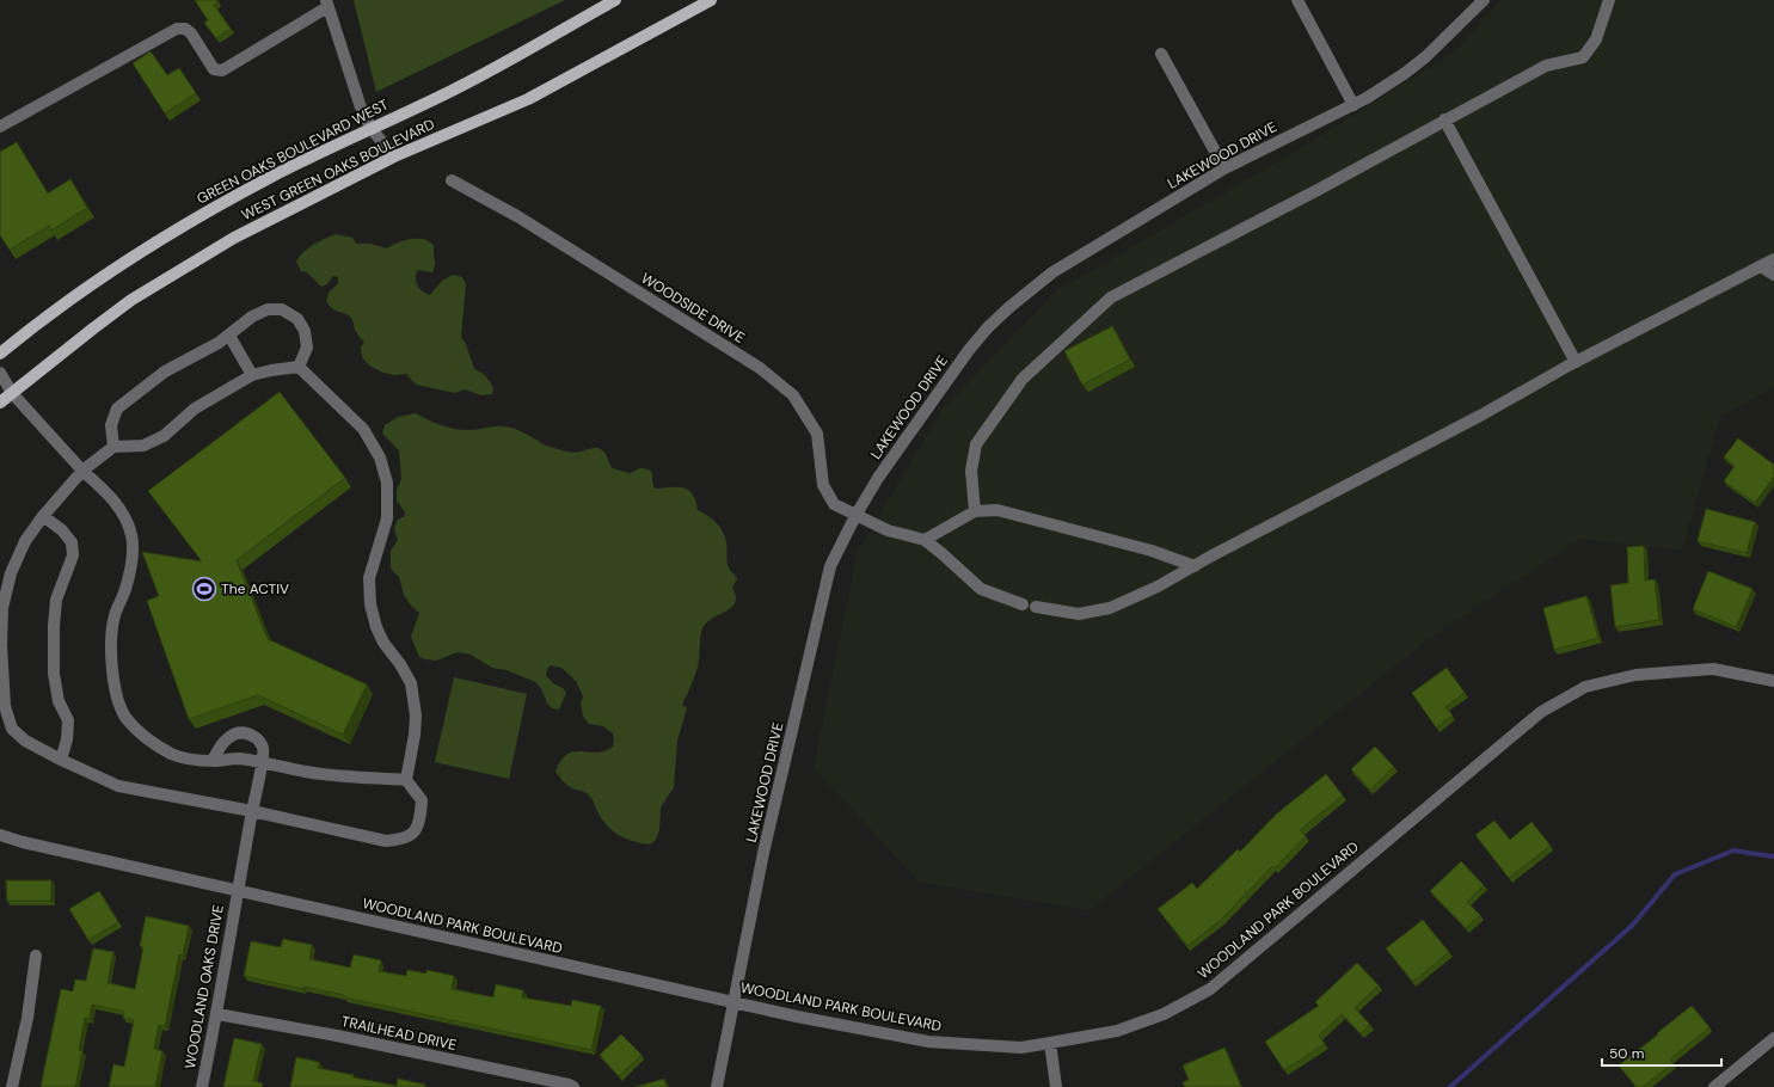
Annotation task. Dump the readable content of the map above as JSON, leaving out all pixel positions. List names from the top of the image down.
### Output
{
  "streets": {
    "main road": ["GREEN OAKS BOULEVARD WEST", "WEST GREEN OAKS BOULEVARD"],
    "street": [
      "LAKEWOOD DRIVE",
      "WOODSIDE DRIVE",
      "WOODLAND PARK BOULEVARD",
      "WOODLAND OAKS DRIVE",
      "TRAILHEAD DRIVE"
    ]
  },
  "crossings": [
    ["LAKEWOOD DRIVE", "WOODSIDE DRIVE"],
    ["LAKEWOOD DRIVE", "WOODLAND PARK BOULEVARD"],
    ["WOODLAND PARK BOULEVARD", "WOODLAND OAKS DRIVE"],
    ["WOODLAND OAKS DRIVE", "TRAILHEAD DRIVE"]
  ],
  "places": {
    "sports": ["The ACTIV"]
  },
  "scale_bar": "50 m"
}
